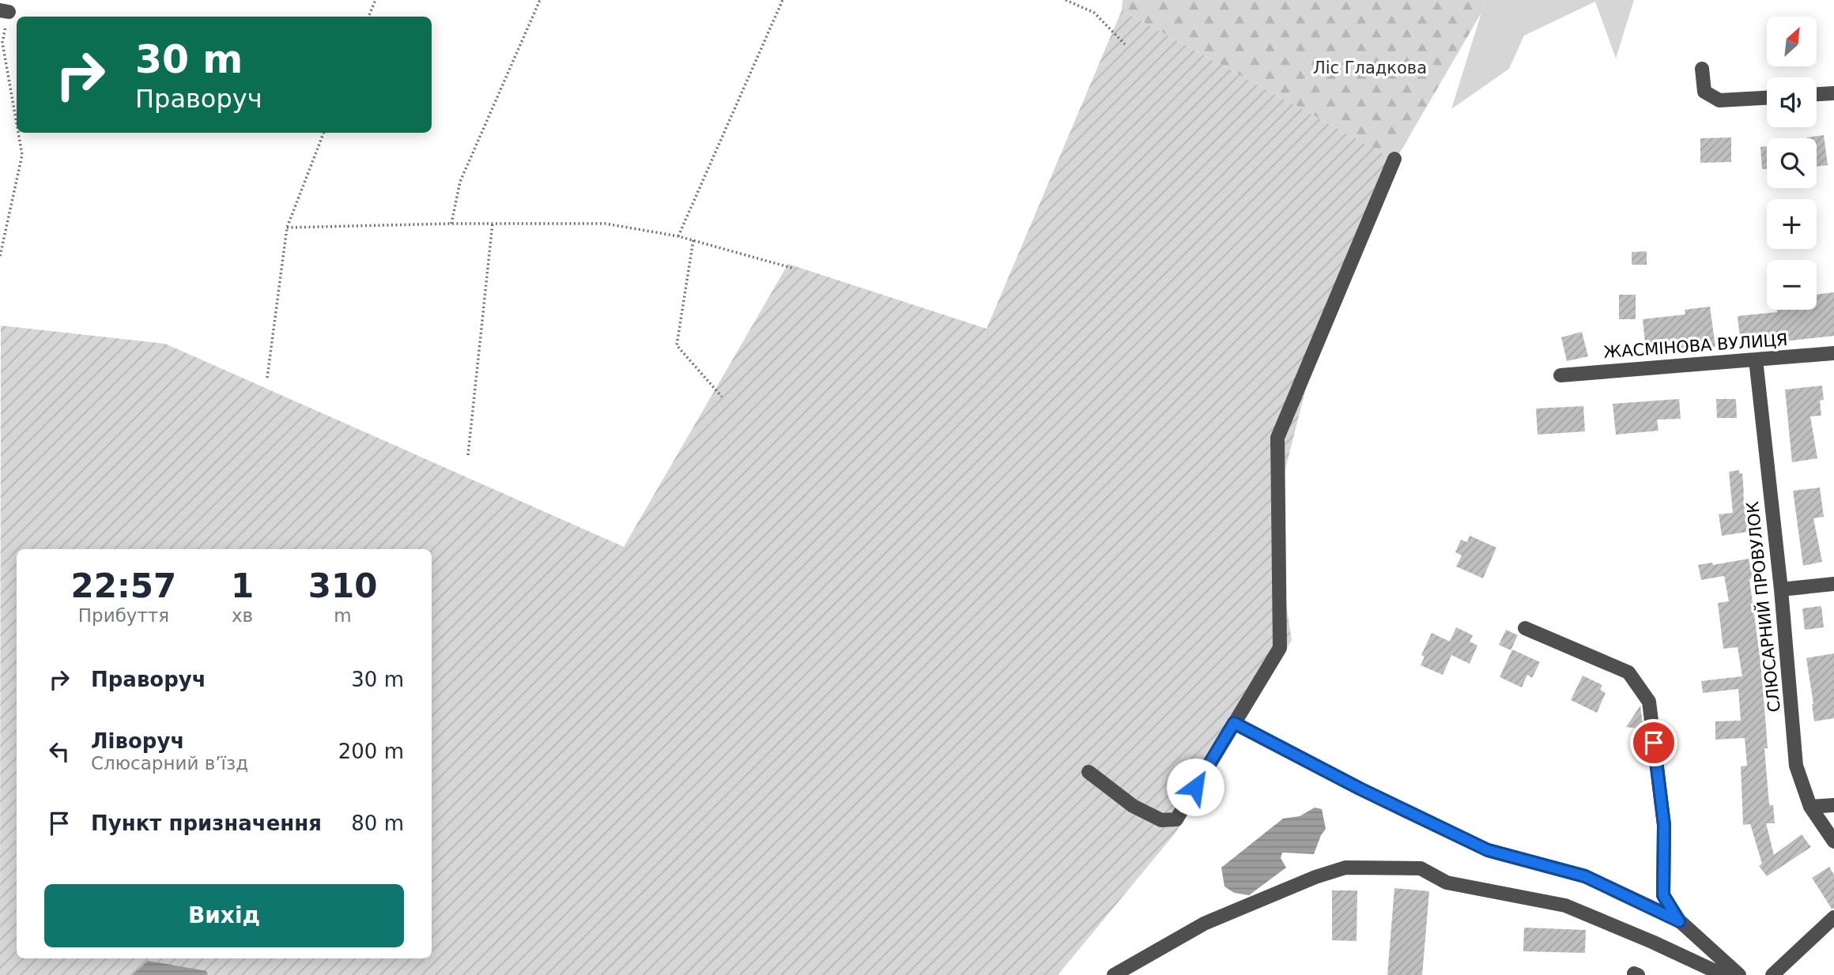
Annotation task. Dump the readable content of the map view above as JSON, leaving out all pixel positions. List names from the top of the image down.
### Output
{
  "streets": {
    "street": ["ЖАСМІНОВА ВУЛИЦЯ", "СЛЮСАРНИЙ ПРОВУЛОК"]
  },
  "crossings": [
    ["ЖАСМІНОВА ВУЛИЦЯ", "СЛЮСАРНИЙ ПРОВУЛОК"]
  ],
  "parks": ["Ліс Гладкова"],
  "north": "top right",
  "page": {
    "map_buttons": ["+", "−"],
    "turn": ["30 m", "Праворуч"],
    "eta": [
      "22:57",
      "Прибуття",
      "1",
      "хв",
      "310",
      "m"
    ],
    "list": [
      {
        "name": "Праворуч",
        "value": "30 m"
      },
      {
        "name": "Ліворуч",
        "note": "Слюсарний в’їзд",
        "value": "200 m"
      },
      {
        "name": "Пункт призначення",
        "value": "80 m"
      }
    ],
    "buttons": "Вихід"
  }
}
